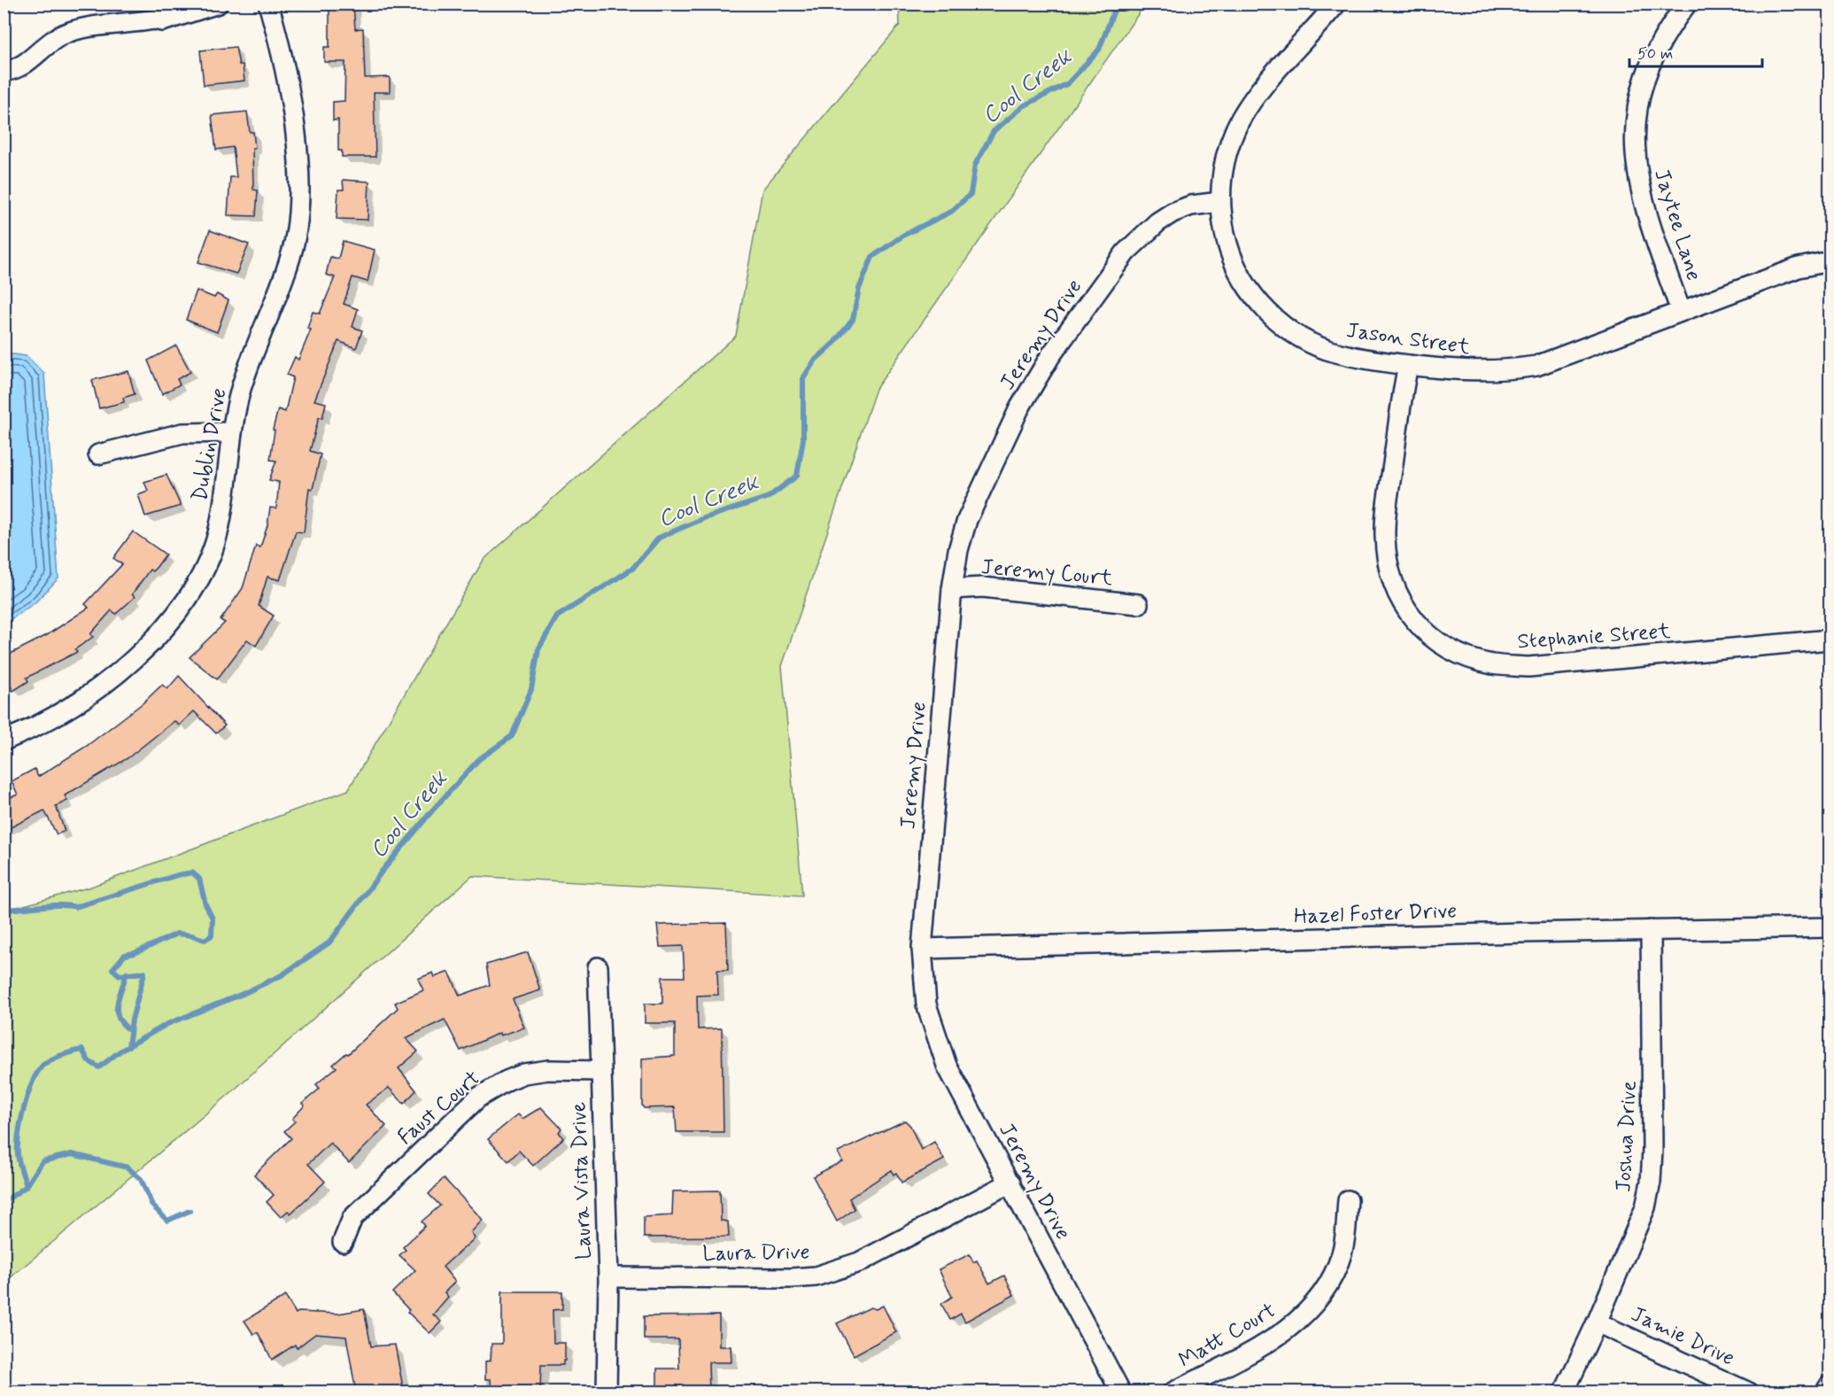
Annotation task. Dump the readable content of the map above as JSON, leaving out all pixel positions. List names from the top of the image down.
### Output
{
  "streets": {
    "street": [
      "Jaytee Lane",
      "Jeremy Drive",
      "Jason Street",
      "Dublin Drive",
      "Jeremy Court",
      "Stephanie Street",
      "Hazel Foster Drive",
      "Faust Court",
      "Joshua Drive",
      "Laura Vista Drive",
      "Laura Drive",
      "Matt Court",
      "Jamie Drive"
    ]
  },
  "crossings": [
    ["Jaytee Lane", "Jason Street"],
    ["Jeremy Drive", "Jason Street"],
    ["Jeremy Drive", "Jeremy Court"],
    ["Jeremy Drive", "Hazel Foster Drive"],
    ["Jeremy Drive", "Laura Drive"],
    ["Jason Street", "Stephanie Street"],
    ["Hazel Foster Drive", "Joshua Drive"],
    ["Faust Court", "Laura Vista Drive"],
    ["Joshua Drive", "Jamie Drive"],
    ["Laura Vista Drive", "Laura Drive"]
  ],
  "water": ["Cool Creek"],
  "scale_bar": "50 m"
}
